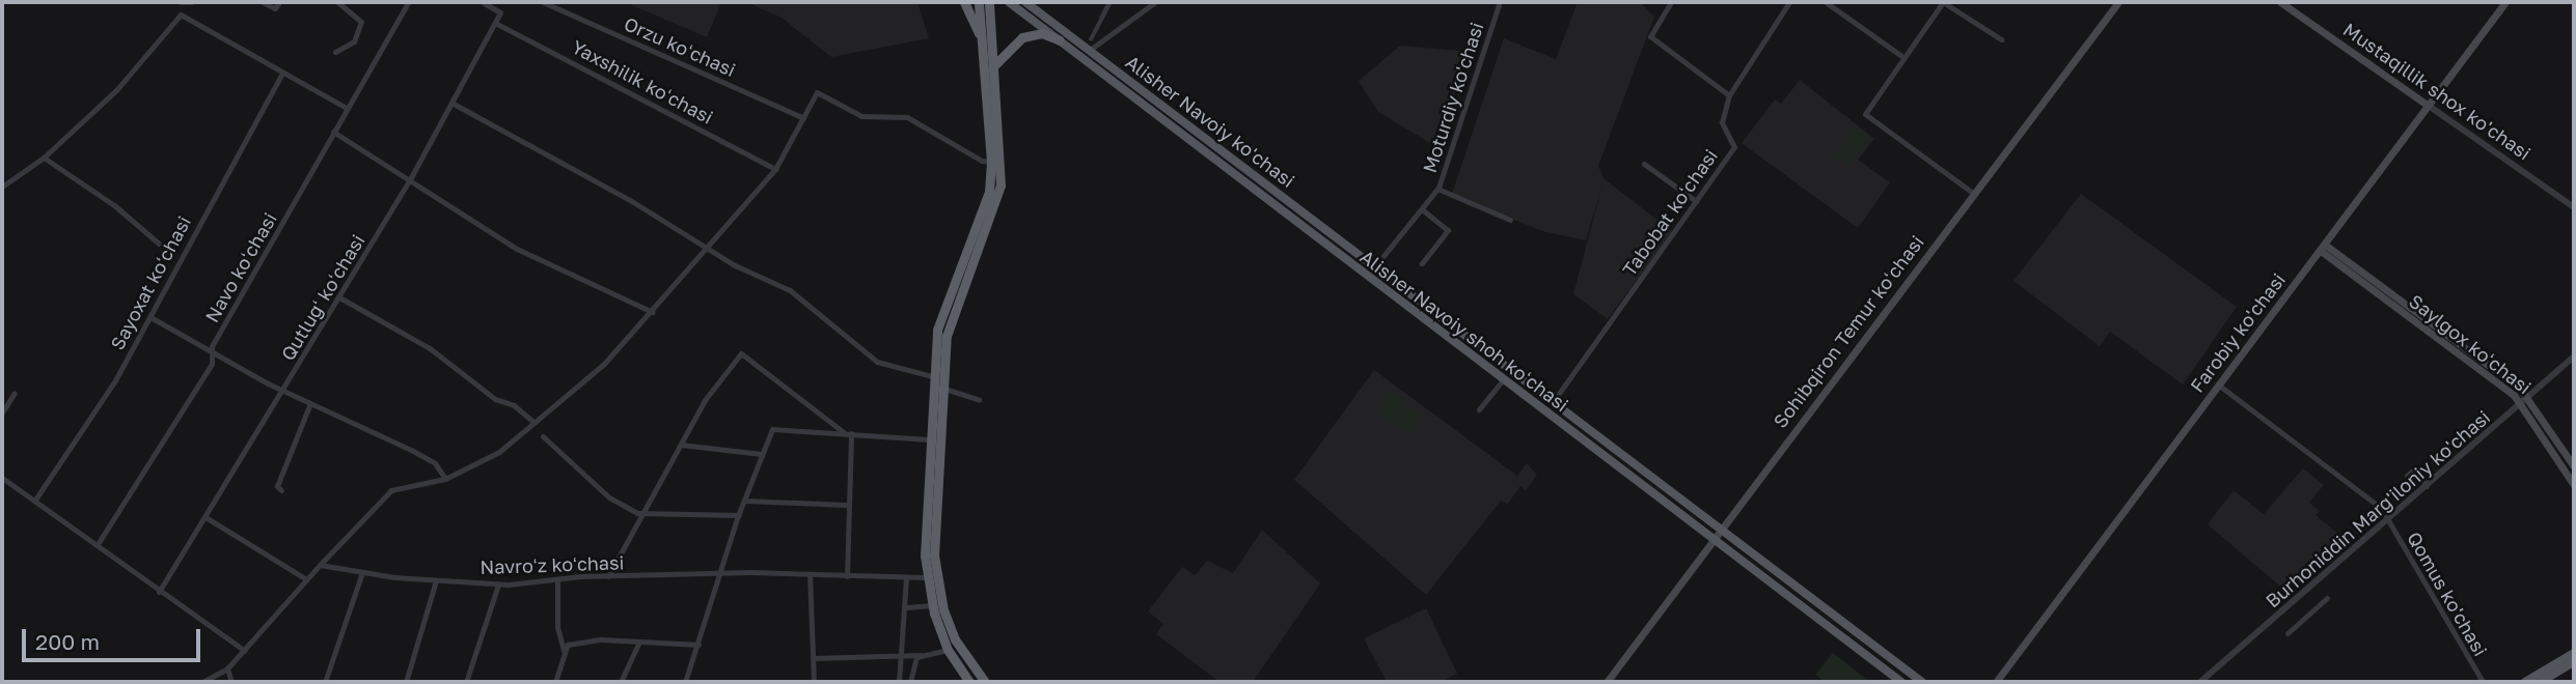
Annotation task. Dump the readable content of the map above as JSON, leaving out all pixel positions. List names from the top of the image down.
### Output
{
  "streets": {
    "main road": [
      "Mustaqillik shox ko'chasi",
      "Alisher Navoiy ko'chasi",
      "Alisher Navoiy shoh koʻchasi",
      "Sohibqiron Temur koʻchasi",
      "Farobiy ko'chasi",
      "Saylgox koʻchasi"
    ],
    "street": [
      "Orzu koʻchasi",
      "Yaxshilik koʻchasi",
      "Moturdiy ko'chasi",
      "Tabobat koʻchasi",
      "Navo koʻchasi",
      "Sayoxat koʻchasi",
      "Qutlugʻ koʻchasi",
      "Burhoniddin Marg'iloniy ko'chasi",
      "Navroʻz koʻchasi",
      "Qomus ko'chasi"
    ]
  },
  "crossings": [
    ["Yaxshilik koʻchasi", "Qutlugʻ koʻchasi"],
    ["Mustaqillik shox ko'chasi", "Farobiy ko'chasi"],
    ["Moturdiy ko'chasi", "Alisher Navoiy ko'chasi"],
    ["Moturdiy ko'chasi", "Alisher Navoiy shoh koʻchasi"],
    ["Alisher Navoiy ko'chasi", "Alisher Navoiy shoh koʻchasi"],
    ["Alisher Navoiy shoh koʻchasi", "Sohibqiron Temur koʻchasi"],
    ["Farobiy ko'chasi", "Saylgox koʻchasi"],
    ["Farobiy ko'chasi", "Qomus ko'chasi"],
    ["Saylgox koʻchasi", "Burhoniddin Marg'iloniy ko'chasi"],
    ["Burhoniddin Marg'iloniy ko'chasi", "Qomus ko'chasi"]
  ],
  "scale_bar": "200 m"
}
